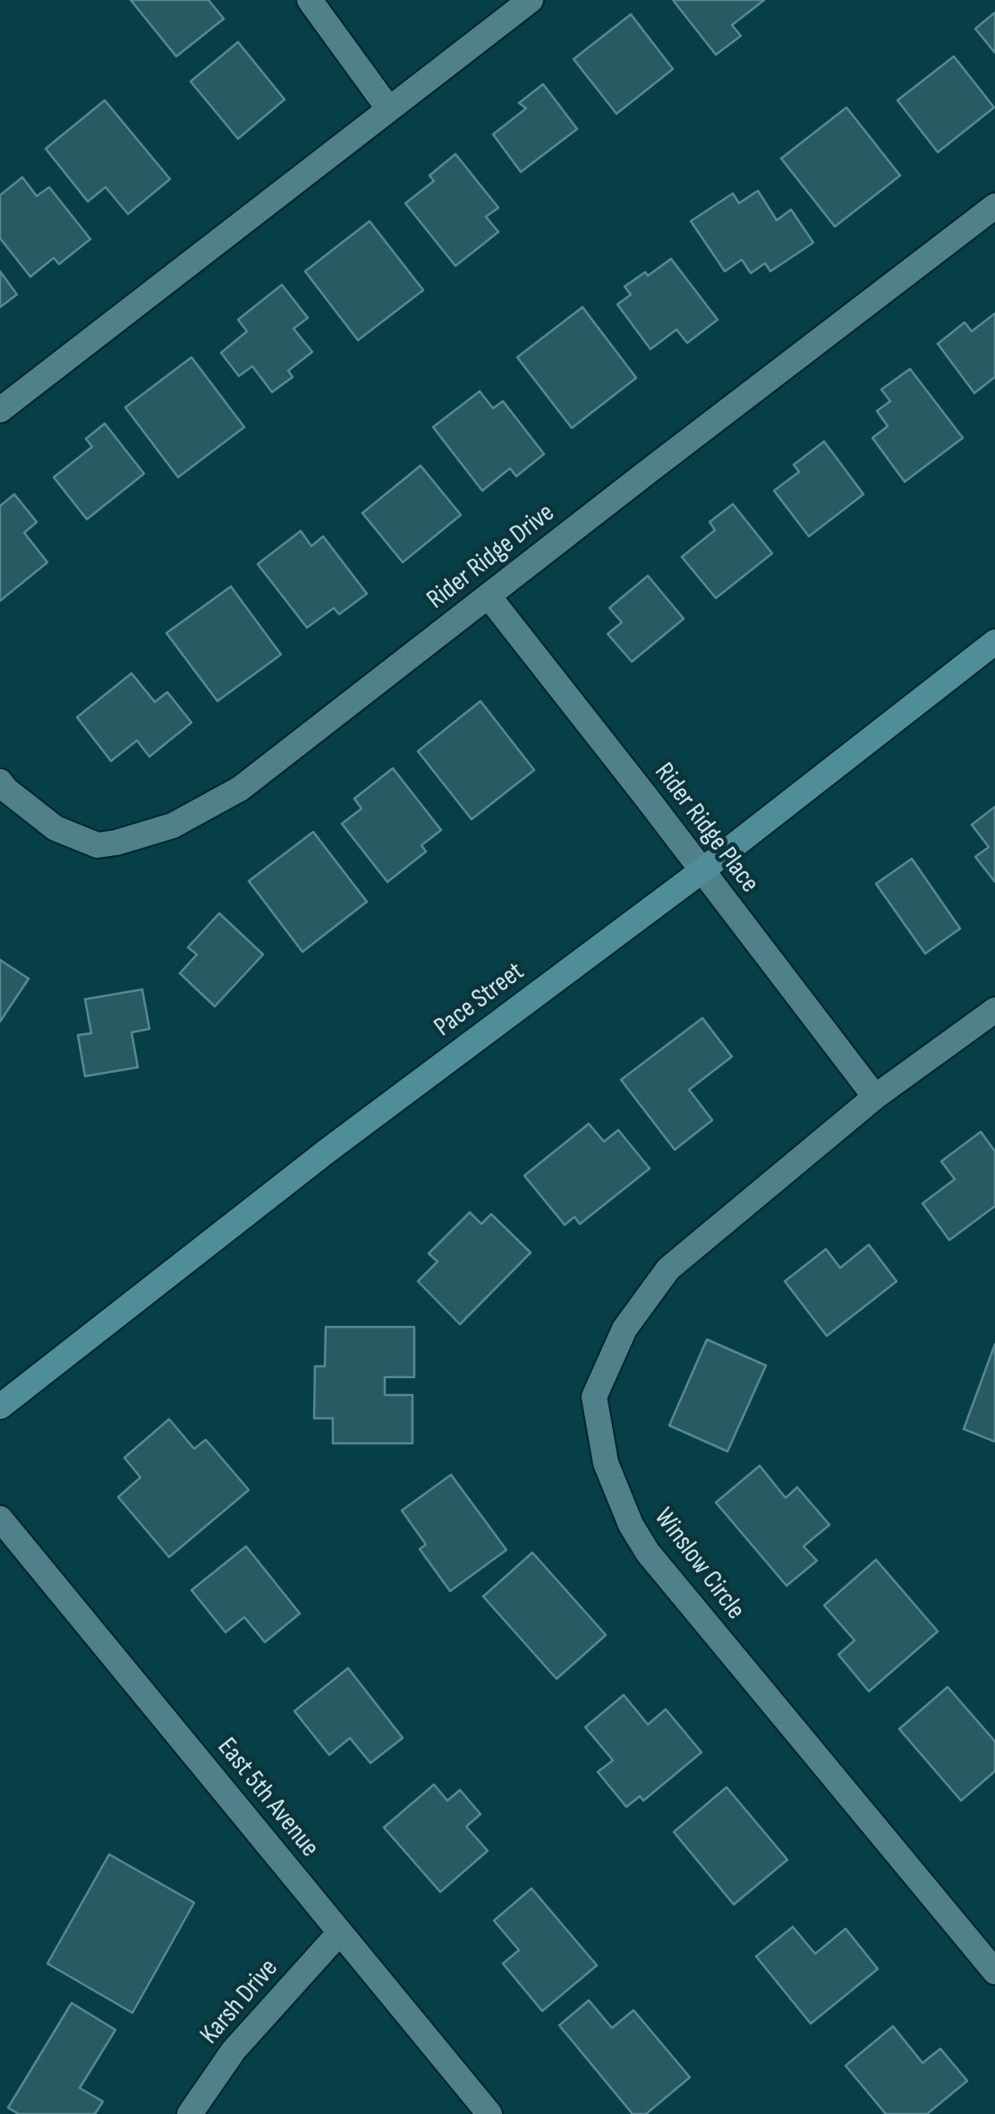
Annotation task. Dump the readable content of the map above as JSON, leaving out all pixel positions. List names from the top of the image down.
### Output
{
  "streets": {
    "main road": ["Pace Street"],
    "street": [
      "Rider Ridge Drive",
      "Rider Ridge Place",
      "Winslow Circle",
      "East 5th Avenue",
      "Karsh Drive"
    ]
  },
  "crossings": [
    ["Rider Ridge Drive", "Rider Ridge Place"],
    ["Rider Ridge Place", "Pace Street"],
    ["Rider Ridge Place", "Winslow Circle"],
    ["East 5th Avenue", "Karsh Drive"]
  ]
}
